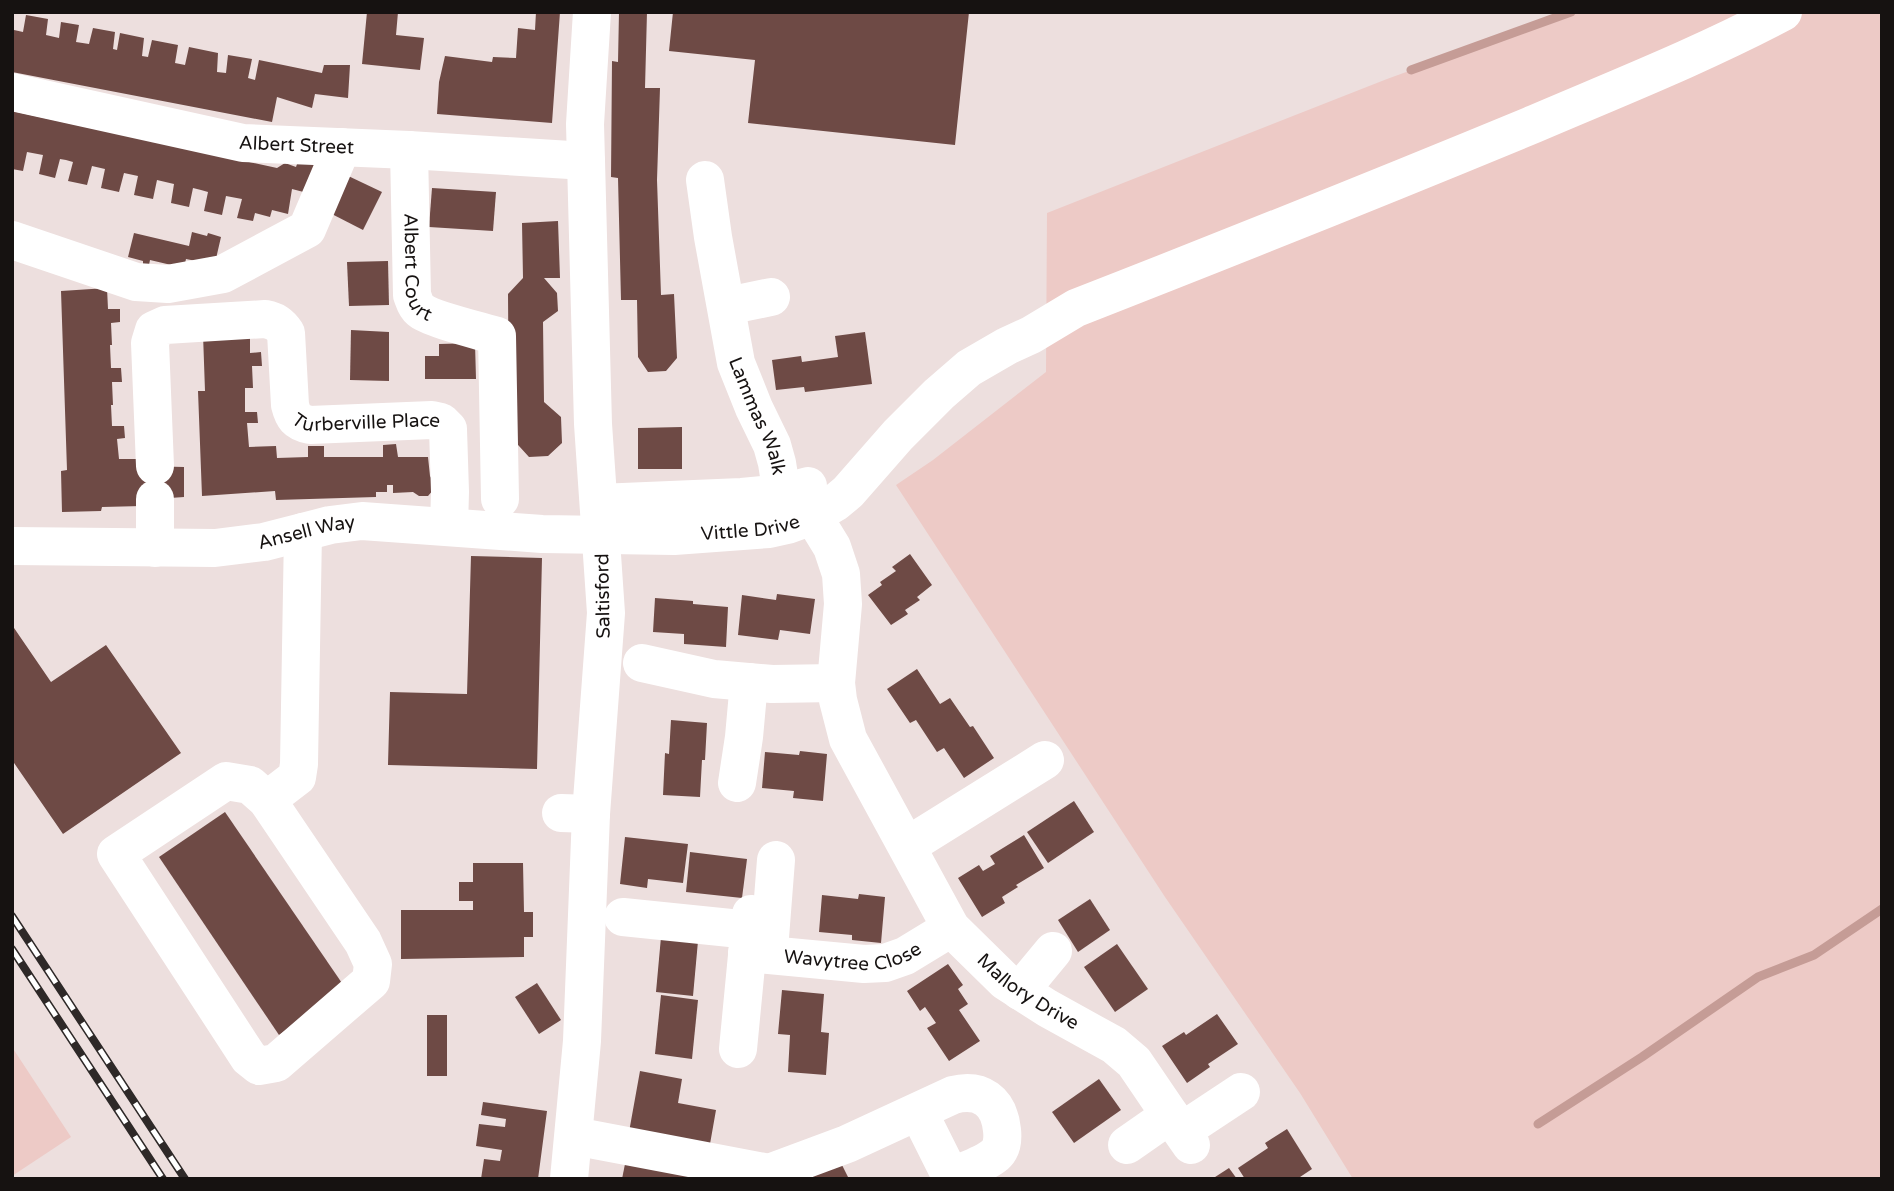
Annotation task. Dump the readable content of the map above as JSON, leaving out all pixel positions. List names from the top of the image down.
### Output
{
  "streets": {
    "street": [
      "Albert Street",
      "Albert Court",
      "Lammas Walk",
      "Turberville Place",
      "Vittle Drive",
      "Ansell Way",
      "Saltisford",
      "Wavytree Close",
      "Mallory Drive"
    ]
  },
  "crossings": [
    ["Albert Street", "Albert Court"],
    ["Albert Street", "Saltisford"],
    ["Lammas Walk", "Vittle Drive"],
    ["Lammas Walk", "Mallory Drive"],
    ["Turberville Place", "Ansell Way"],
    ["Vittle Drive", "Ansell Way"],
    ["Vittle Drive", "Saltisford"],
    ["Vittle Drive", "Mallory Drive"],
    ["Ansell Way", "Saltisford"],
    ["Wavytree Close", "Mallory Drive"]
  ]
}
